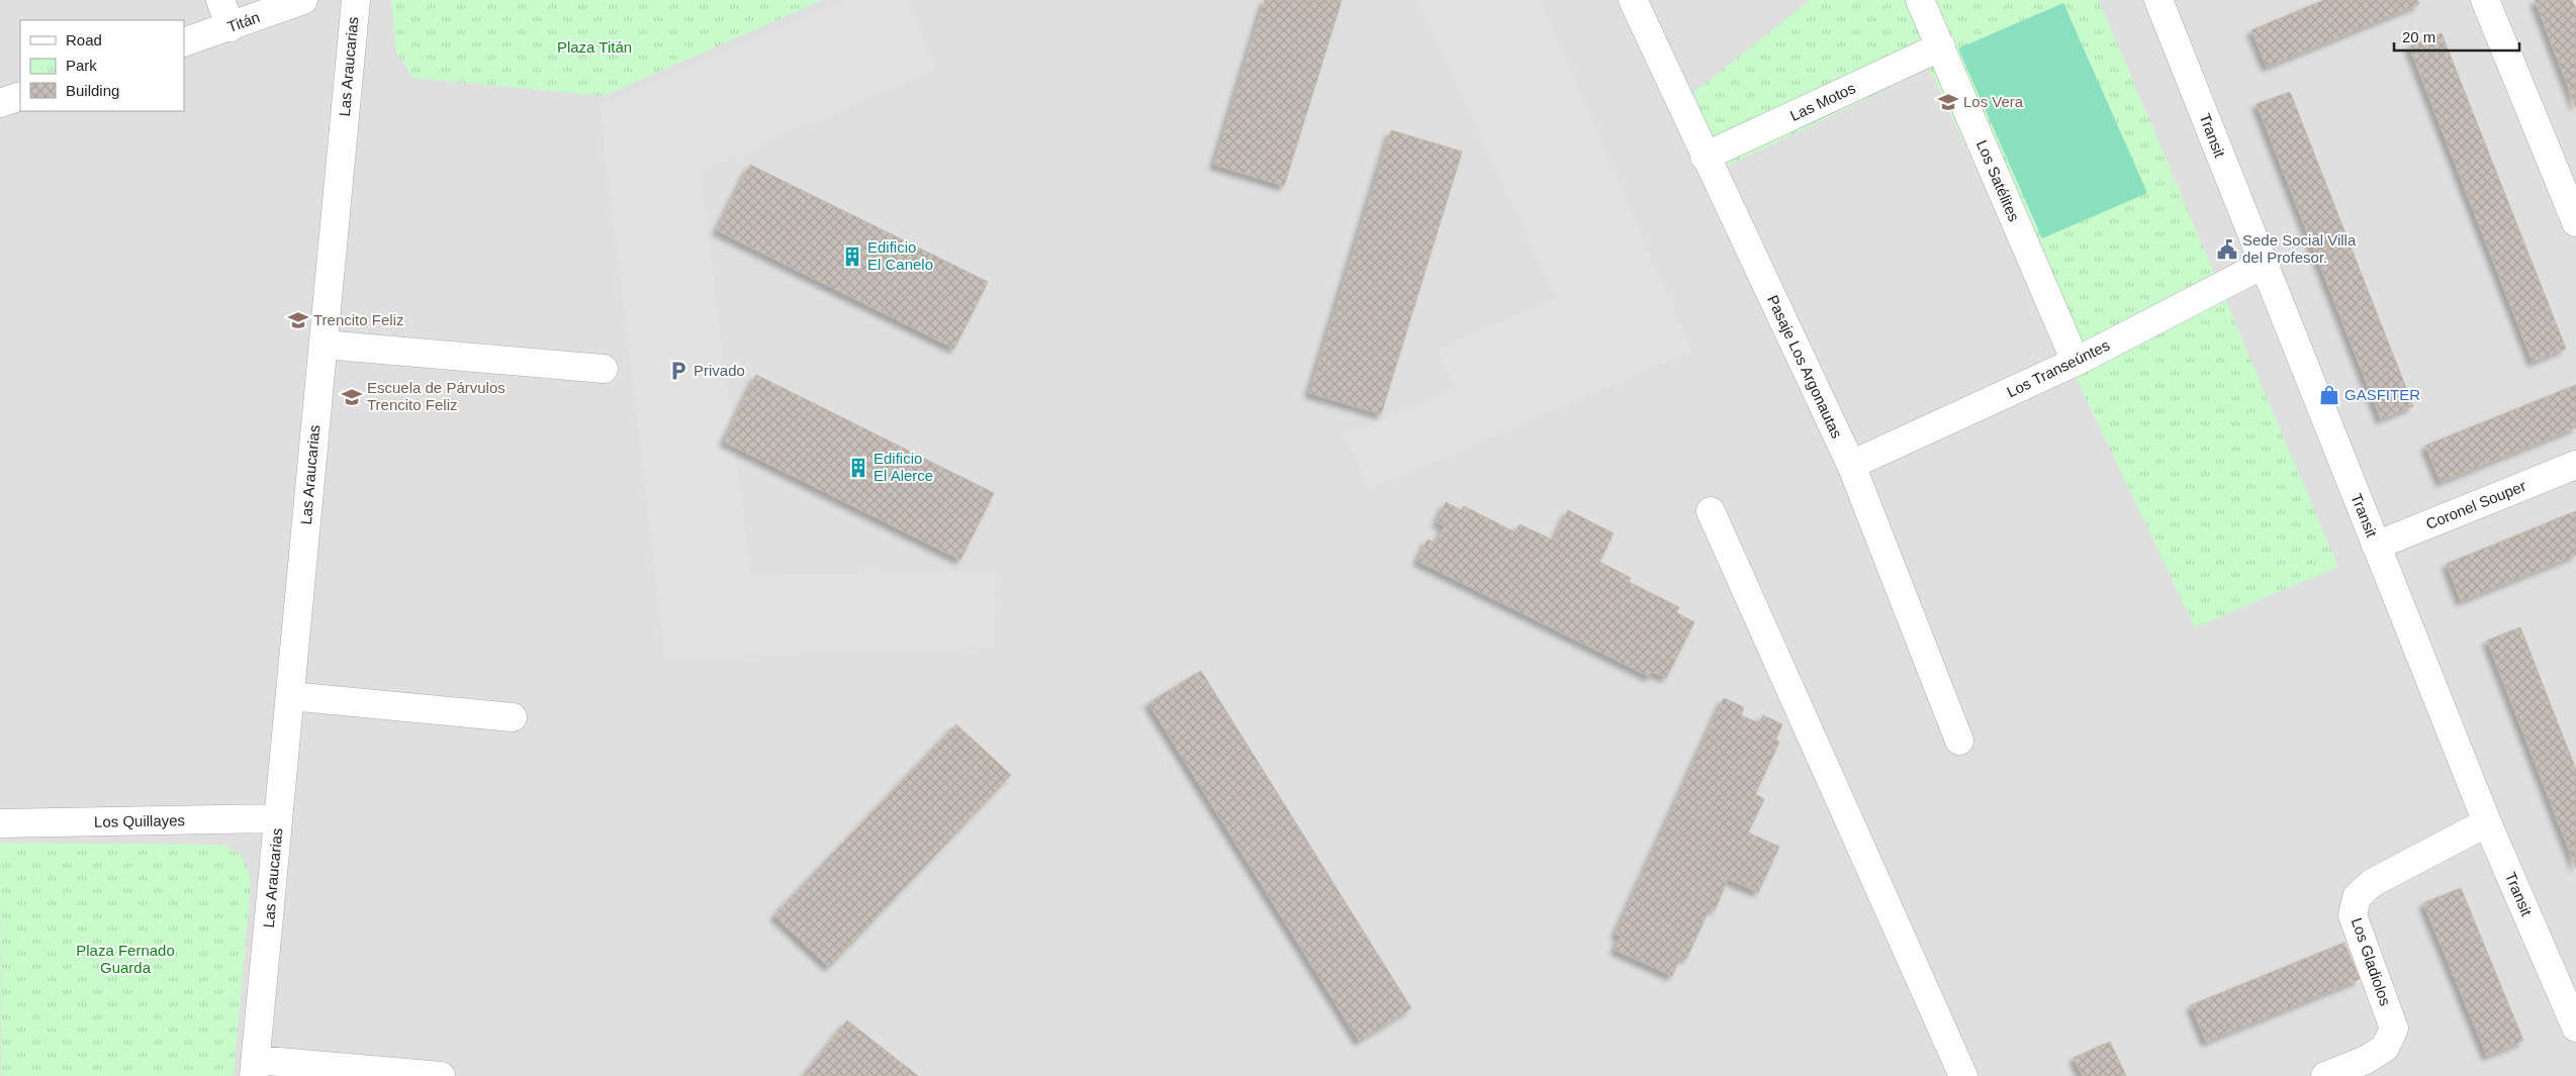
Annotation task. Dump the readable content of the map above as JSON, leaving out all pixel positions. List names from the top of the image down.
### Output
{
  "streets": {
    "street": [
      "Titán",
      "Las Araucarias",
      "Las Motos",
      "Transit",
      "Los Satélites",
      "Pasaje Los Argonautas",
      "Los Transeúntes",
      "Coronel Souper",
      "Los Quillayes",
      "Los Gladiolos"
    ]
  },
  "crossings": [
    ["Las Araucarias", "Los Quillayes"],
    ["Las Motos", "Los Satélites"],
    ["Las Motos", "Pasaje Los Argonautas"],
    ["Transit", "Los Transeúntes"],
    ["Transit", "Coronel Souper"],
    ["Transit", "Los Gladiolos"],
    ["Los Satélites", "Los Transeúntes"],
    ["Pasaje Los Argonautas", "Los Transeúntes"]
  ],
  "parks": ["Plaza Titán", "Plaza Fernado Guarda"],
  "places": {
    "school or university": ["Los Vera", "Trencito Feliz", "Escuela de Párvulos Trencito Feliz"],
    "public building": ["Sede Social Villa del Profesor."],
    "building": ["Edificio El Canelo", "Edificio El Alerce"],
    "parking": ["Privado"],
    "shop": ["GASFITER"]
  },
  "legend": ["Road", "Park", "Building"],
  "scale_bar": "20 m"
}
